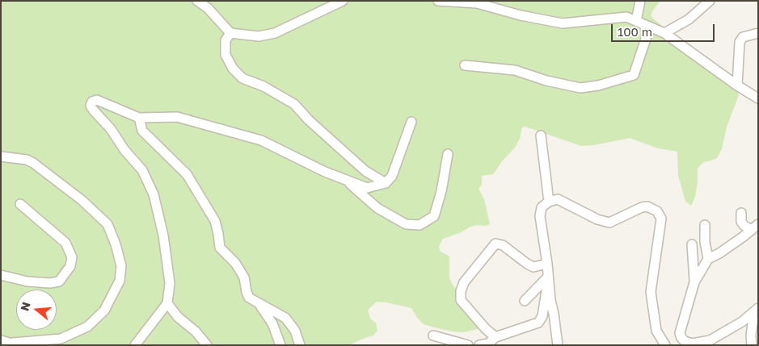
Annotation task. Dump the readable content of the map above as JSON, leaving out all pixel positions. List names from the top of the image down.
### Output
{
  "scale_bar": "100 m",
  "north": "left"
}
